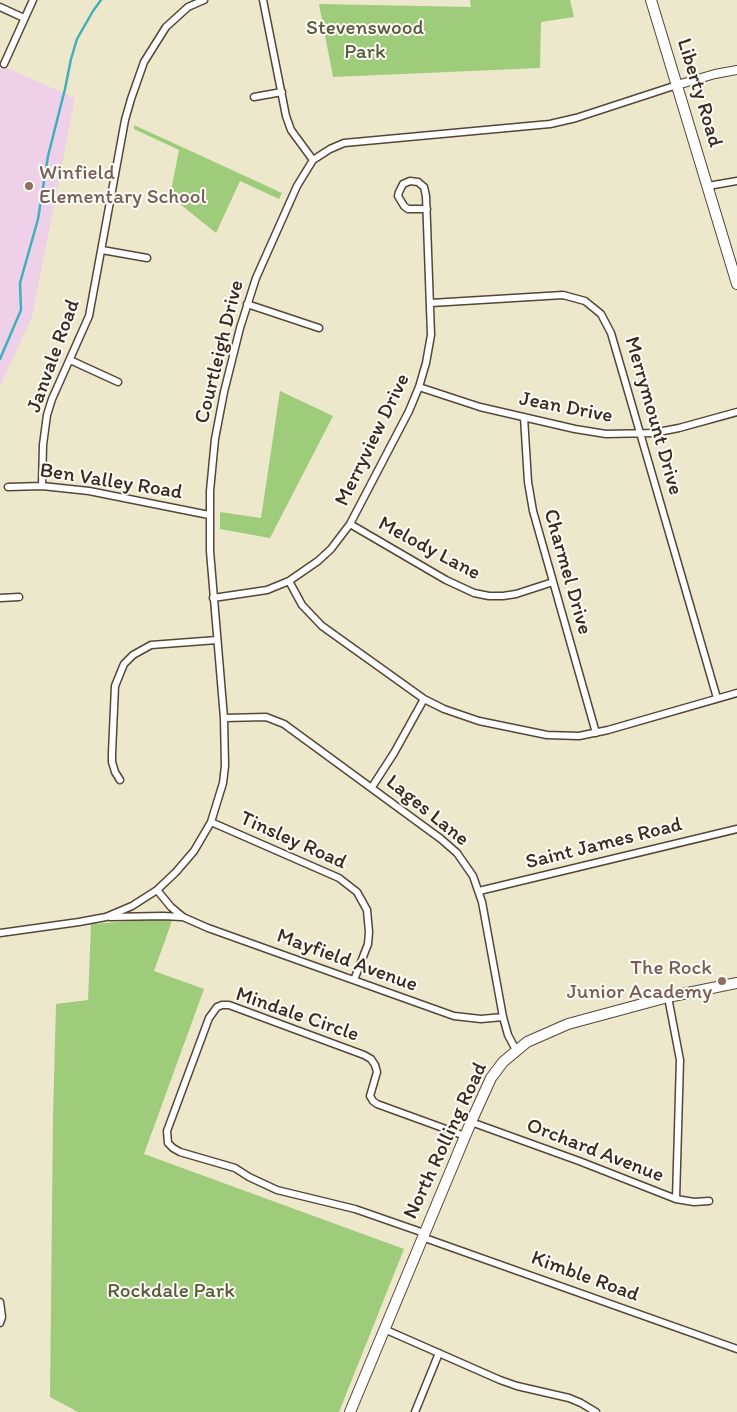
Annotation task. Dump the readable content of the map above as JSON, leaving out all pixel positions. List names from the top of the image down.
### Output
{
  "streets": {
    "main road": ["Liberty Road", "North Rolling Road"],
    "street": [
      "Courtleigh Drive",
      "Janvale Road",
      "Jean Drive",
      "Merrymount Drive",
      "Merryview Drive",
      "Ben Valley Road",
      "Melody Lane",
      "Charmel Drive",
      "Lages Lane",
      "Tinsley Road",
      "Saint James Road",
      "Mayfield Avenue",
      "Mindale Circle",
      "Orchard Avenue",
      "Kimble Road"
    ]
  },
  "crossings": [
    ["Liberty Road", "Courtleigh Drive"],
    ["Courtleigh Drive", "Merryview Drive"],
    ["Courtleigh Drive", "Ben Valley Road"],
    ["Courtleigh Drive", "Lages Lane"],
    ["Courtleigh Drive", "Tinsley Road"],
    ["Courtleigh Drive", "Mayfield Avenue"],
    ["Janvale Road", "Ben Valley Road"],
    ["Jean Drive", "Merrymount Drive"],
    ["Jean Drive", "Merryview Drive"],
    ["Jean Drive", "Charmel Drive"],
    ["Merrymount Drive", "Merryview Drive"],
    ["Merryview Drive", "Melody Lane"],
    ["Melody Lane", "Charmel Drive"],
    ["Lages Lane", "Saint James Road"],
    ["Lages Lane", "Mayfield Avenue"],
    ["Lages Lane", "North Rolling Road"],
    ["Tinsley Road", "Mayfield Avenue"],
    ["Mindale Circle", "North Rolling Road"],
    ["Mindale Circle", "Kimble Road"],
    ["North Rolling Road", "Orchard Avenue"],
    ["North Rolling Road", "Kimble Road"]
  ],
  "parks": ["Stevenswood Park", "Rockdale Park"],
  "places": ["Winfield Elementary School", "The Rock Junior Academy"]
}
